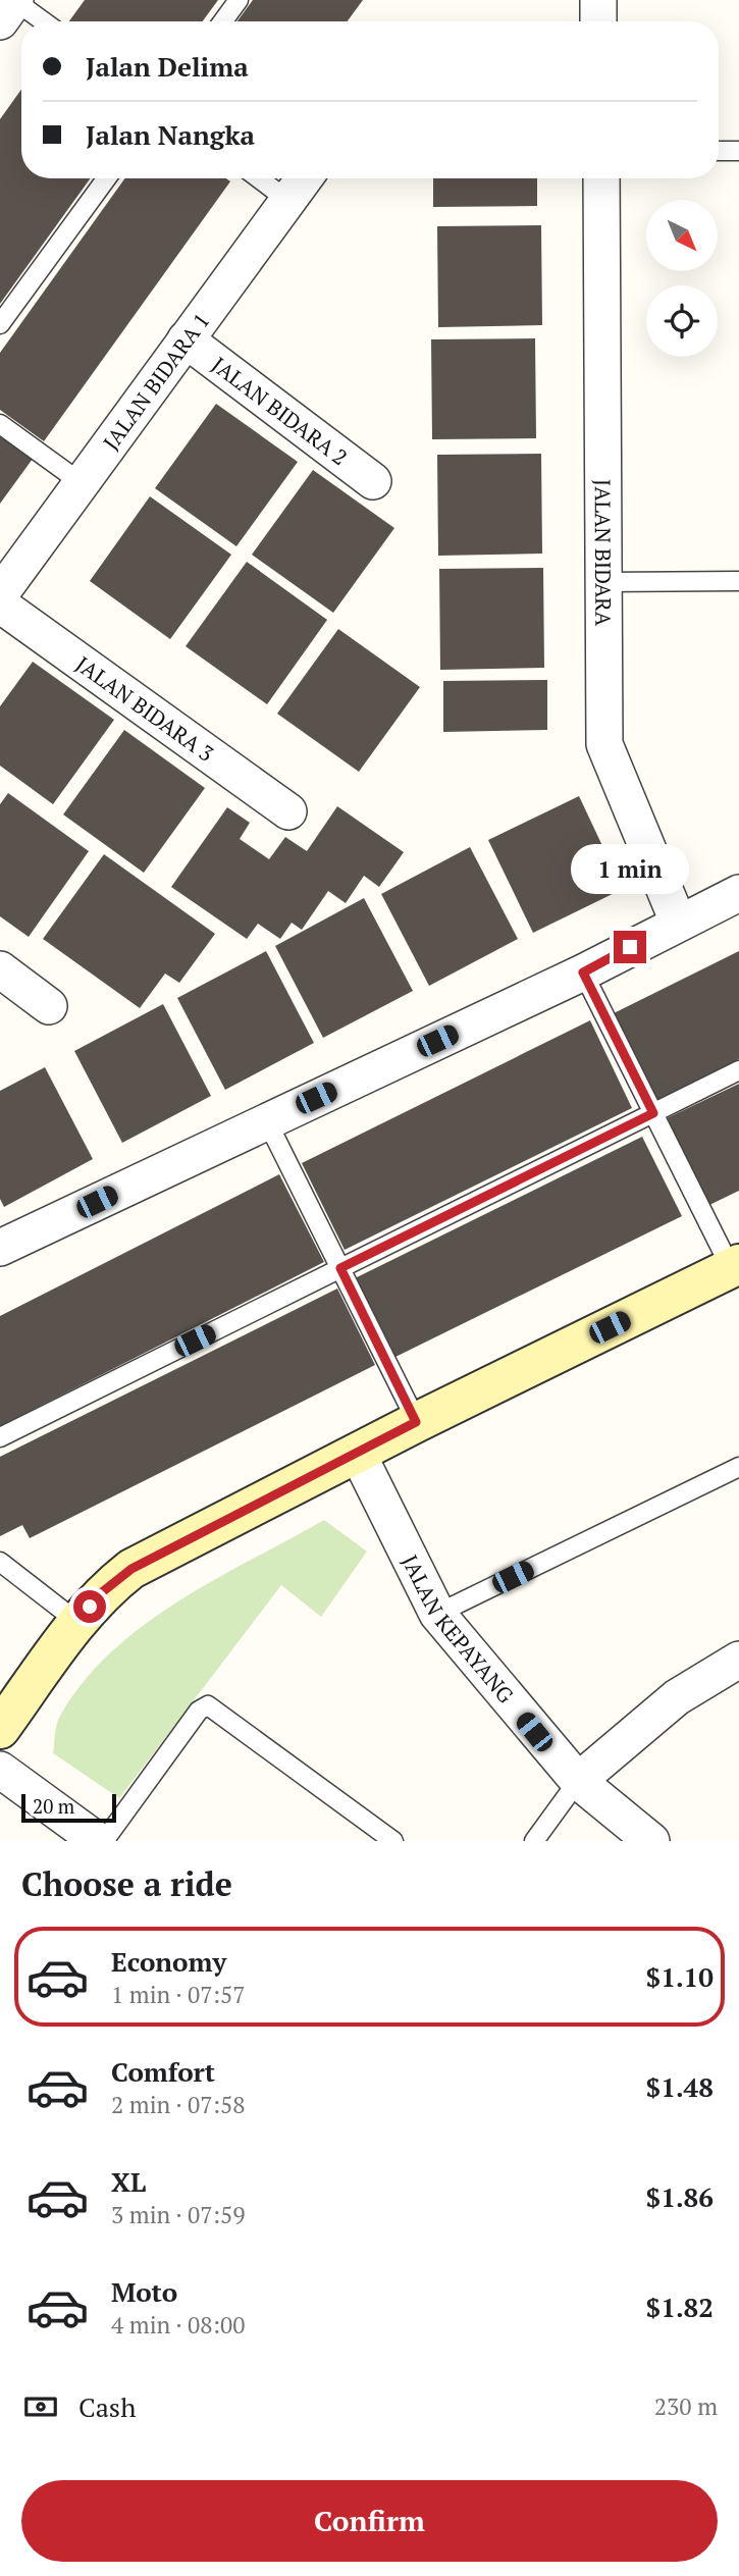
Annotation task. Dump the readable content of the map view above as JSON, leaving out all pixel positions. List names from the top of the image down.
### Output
{
  "streets": {
    "street": [
      "JALAN BIDARA 1",
      "JALAN BIDARA 2",
      "JALAN BIDARA",
      "JALAN BIDARA 3",
      "JALAN KEPAYANG"
    ]
  },
  "crossings": [
    ["JALAN BIDARA 1", "JALAN BIDARA 2"]
  ],
  "scale_bar": "20 m",
  "north": "bottom right",
  "page": {
    "banner": ["Jalan Delima", "Jalan Nangka"],
    "bubble": "1 min",
    "scale": "20 m",
    "heading": "Choose a ride",
    "list": [
      {
        "name": "Economy",
        "note": "1 min · 07:57",
        "value": "$1.10"
      },
      {
        "name": "Comfort",
        "note": "2 min · 07:58",
        "value": "$1.48"
      },
      {
        "name": "XL",
        "note": "3 min · 07:59",
        "value": "$1.86"
      },
      {
        "name": "Moto",
        "note": "4 min · 08:00",
        "value": "$1.82"
      }
    ],
    "pay": ["Cash", "230 m"],
    "buttons": "Confirm"
  }
}
